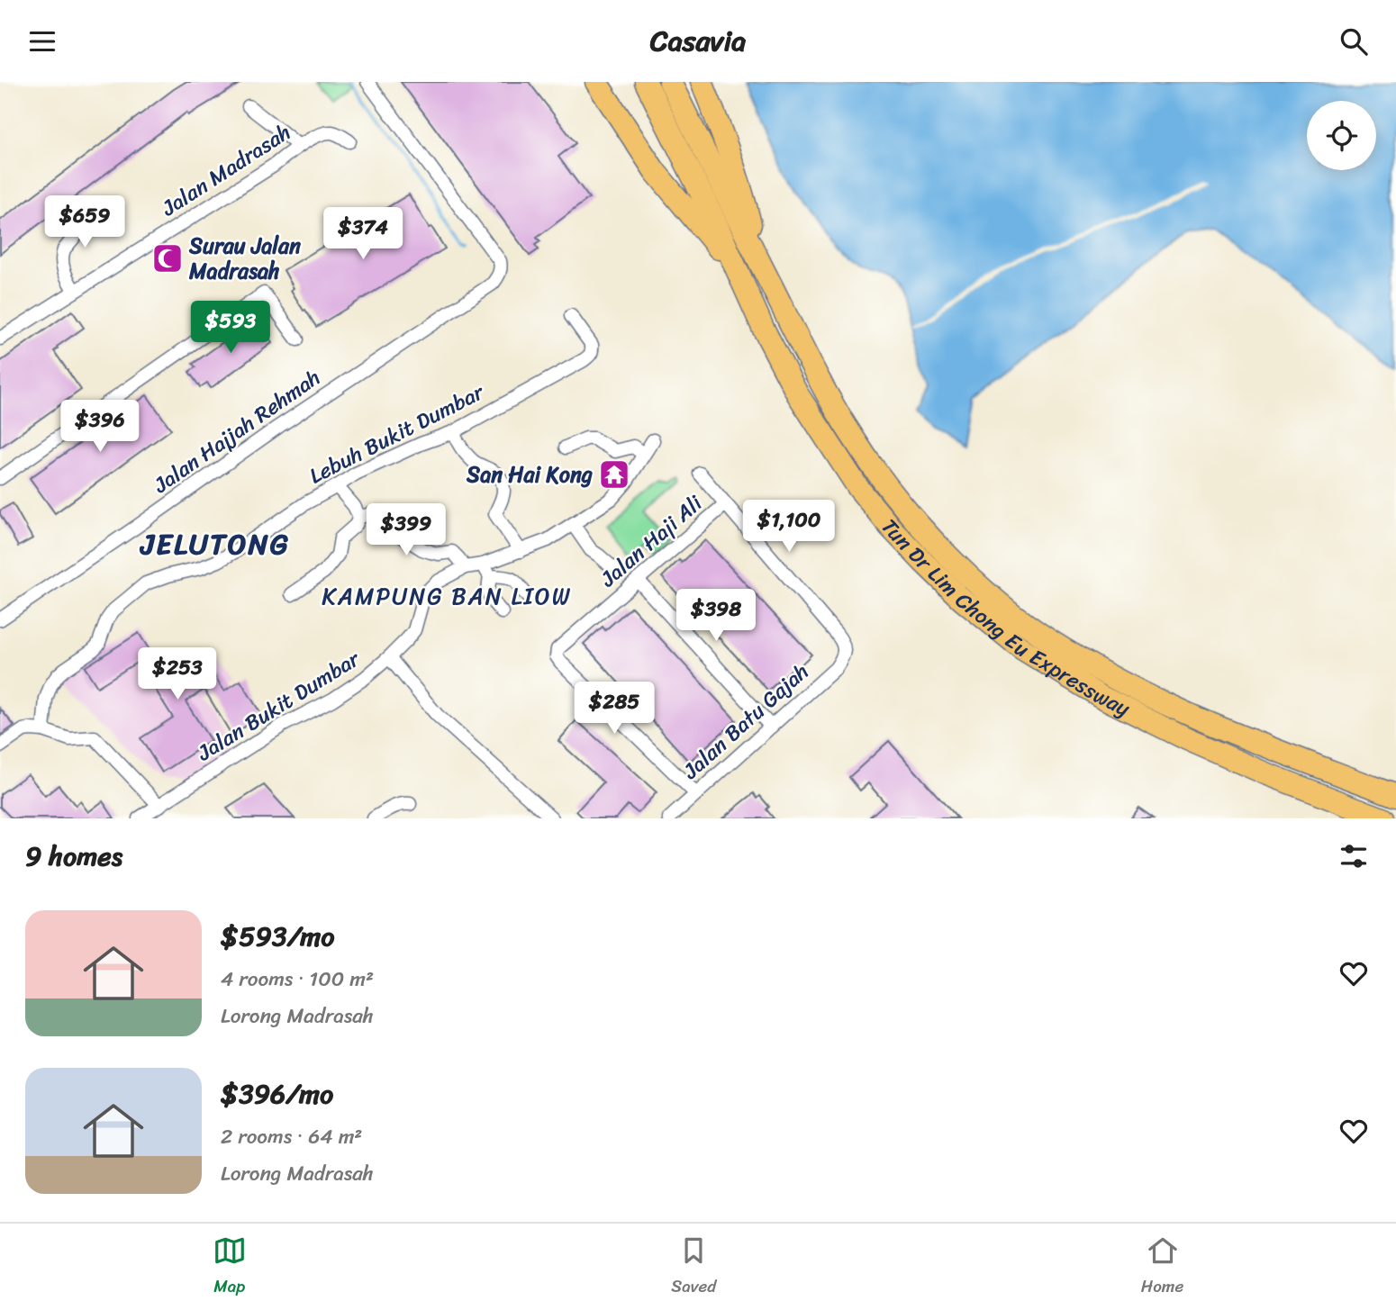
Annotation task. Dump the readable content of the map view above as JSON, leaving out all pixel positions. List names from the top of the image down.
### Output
{
  "streets": {
    "highway": ["Tun Dr Lim Chong Eu Expressway"],
    "street": [
      "Jalan Madrasah",
      "Jalan Hajjah Rehmah",
      "Lebuh Bukit Dumbar",
      "Jalan Haji Ali",
      "Jalan Bukit Dumbar",
      "Jalan Batu Gajah"
    ]
  },
  "crossings": [
    ["Jalan Haji Ali", "Jalan Batu Gajah"]
  ],
  "districts": ["JELUTONG", "KAMPUNG BAN LIOW"],
  "places": {
    "mosque": ["Surau Jalan Madrasah"],
    "temple": ["San Hai Kong"]
  },
  "page": {
    "header": "Casavia",
    "price": [
      "$659",
      "$374",
      "$593",
      "$396",
      "$1,100",
      "$399",
      "$398",
      "$253",
      "$285"
    ],
    "heading": "9 homes",
    "list": [
      {
        "name": "$593/mo",
        "note": "4 rooms · 100 m² · Lorong Madrasah"
      },
      {
        "name": "$396/mo",
        "note": "2 rooms · 64 m² · Lorong Madrasah"
      }
    ],
    "tabs": ["Map", "Saved", "Home"]
  }
}
